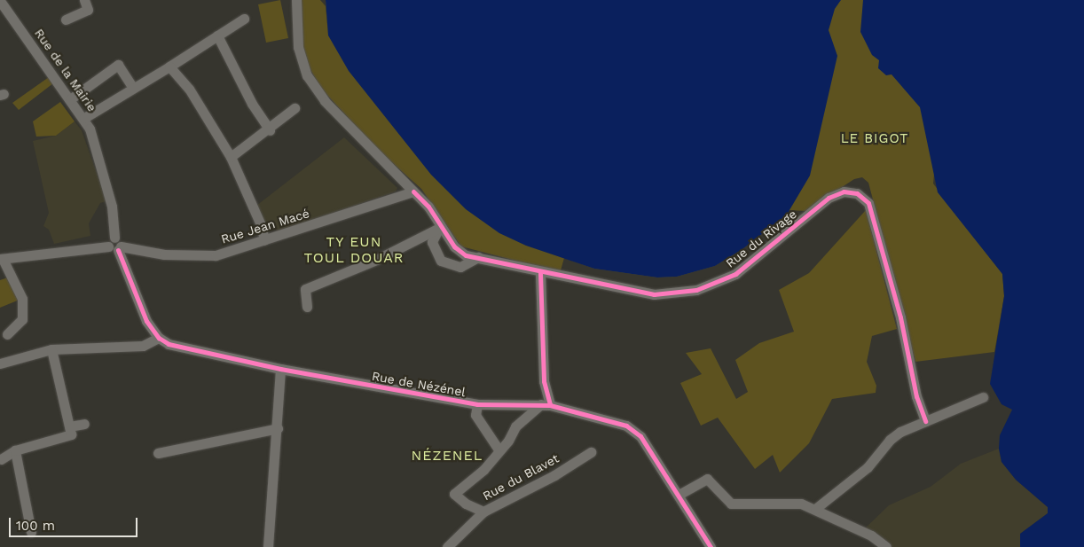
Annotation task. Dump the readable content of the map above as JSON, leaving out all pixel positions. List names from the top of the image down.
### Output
{
  "streets": {
    "street": [
      "Rue de la Mairie",
      "Rue Jean Macé",
      "Rue du Rivage",
      "Rue de Nézénel",
      "Rue du Blavet"
    ]
  },
  "crossings": [
    ["Rue de la Mairie", "Rue Jean Macé"]
  ],
  "districts": ["LE BIGOT", "TY EUN TOUL DOUAR", "NÉZENEL"],
  "scale_bar": "100 m"
}
